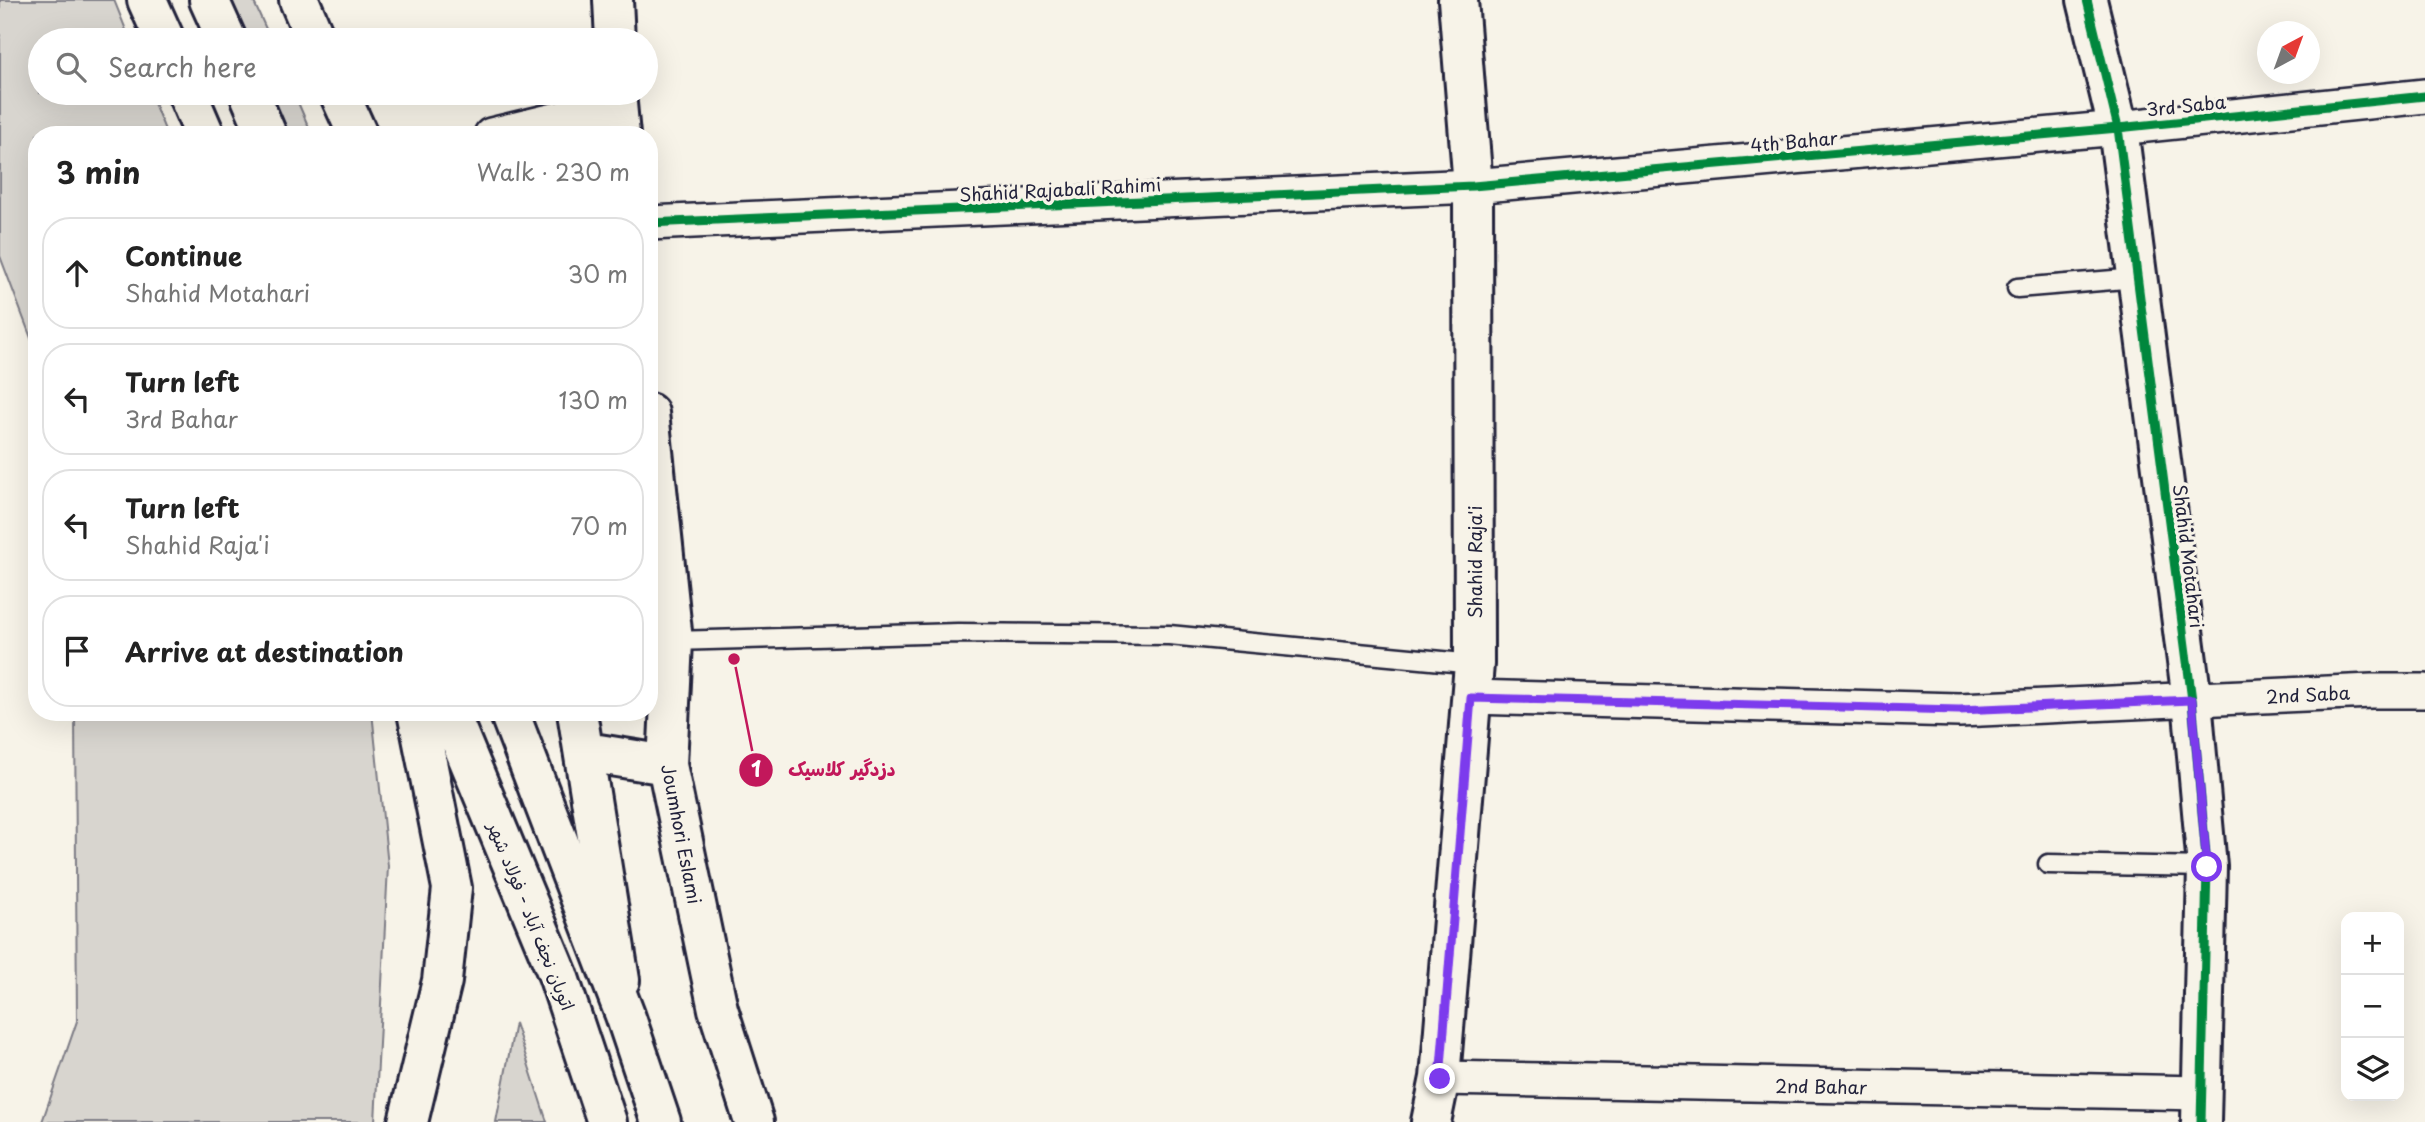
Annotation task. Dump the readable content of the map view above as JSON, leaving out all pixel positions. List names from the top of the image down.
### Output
{
  "streets": {
    "main road": [
      "Shahid Motahari",
      "Shahid Raja'i",
      "Joumhori Eslami",
      "اتوبان نجف آباد - فولاد شهر"
    ],
    "street": [
      "3rd Saba",
      "4th Bahar",
      "Shahid Rajabali Rahimi",
      "2nd Saba",
      "2nd Bahar"
    ]
  },
  "crossings": [
    ["3rd Saba", "4th Bahar"],
    ["3rd Saba", "Shahid Motahari"],
    ["4th Bahar", "Shahid Rajabali Rahimi"],
    ["4th Bahar", "Shahid Motahari"],
    ["4th Bahar", "Shahid Raja'i"],
    ["Shahid Rajabali Rahimi", "Shahid Raja'i"],
    ["Shahid Motahari", "2nd Saba"],
    ["Shahid Motahari", "2nd Bahar"],
    ["Shahid Raja'i", "2nd Saba"],
    ["Shahid Raja'i", "2nd Bahar"]
  ],
  "places": ["دزدگیر کلاسیک"],
  "north": "top right",
  "page": {
    "search": "Search here",
    "heading": ["3 min", "Walk · 230 m"],
    "list": [
      ["Continue", "Shahid Motahari", "30 m"],
      ["Turn left", "3rd Bahar", "130 m"],
      ["Turn left", "Shahid Raja'i", "70 m"],
      "Arrive at destination"
    ],
    "map_buttons": ["+", "−"]
  }
}
